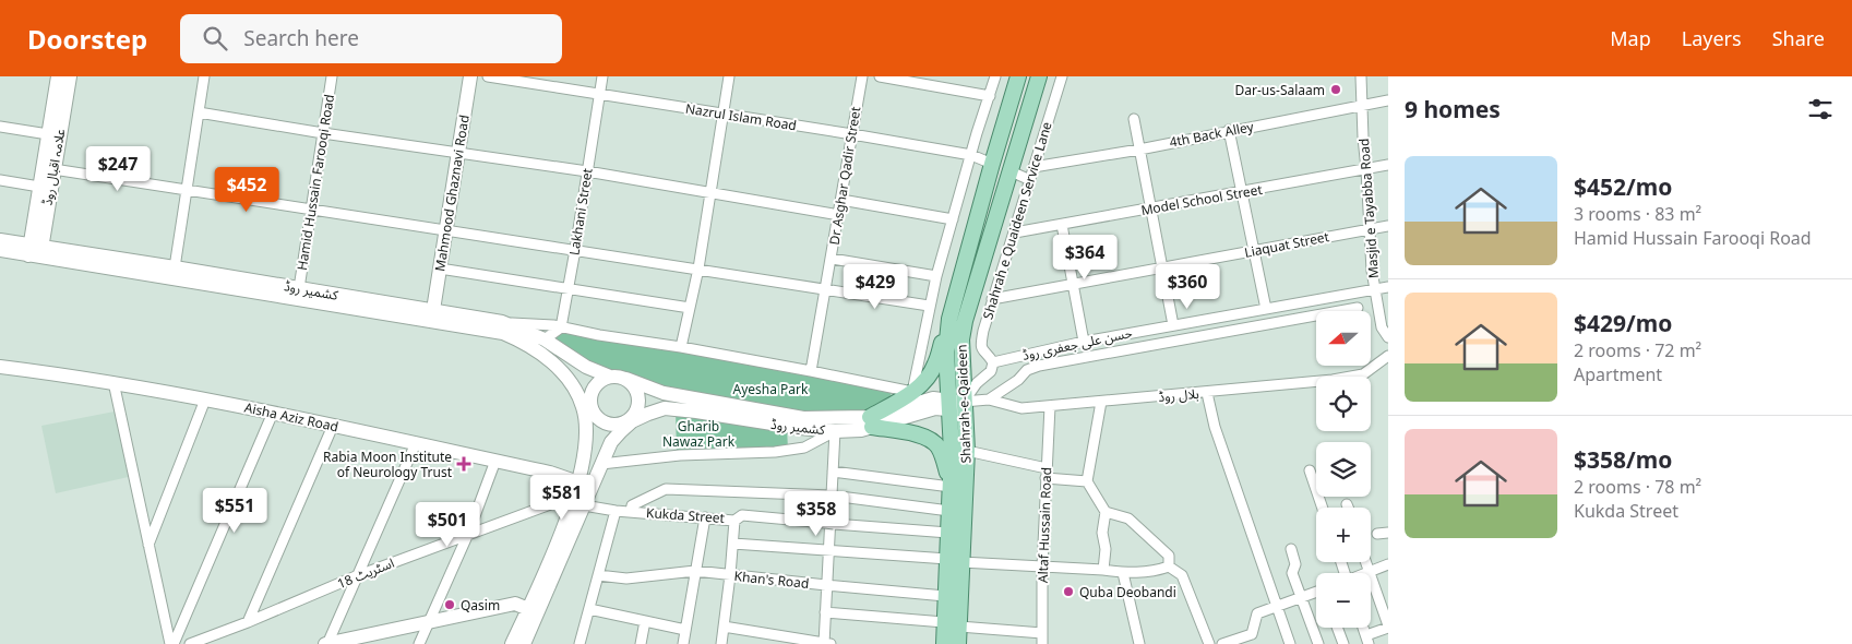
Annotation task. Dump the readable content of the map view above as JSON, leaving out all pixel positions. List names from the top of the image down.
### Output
{
  "streets": {
    "main road": [
      "علامہ اقبال روڈ",
      "Mahmood Ghaznavi Road",
      "کشمیر روڈ",
      "Shahrah-e-Qaideen",
      "Aisha Aziz Road"
    ],
    "street": [
      "Nazrul Islam Road",
      "4th Back Alley",
      "Dr Asghar Qadir Street",
      "Hamid Hussain Farooqi Road",
      "Model School Street",
      "Masjid e Tayabba Road",
      "Lakhani Street",
      "Shahrah e Quaideen Service Lane",
      "Liaquat Street",
      "حسن علی جعفری روڈ",
      "بلال روڈ",
      "Kukda Street",
      "Altaf Hussain Road",
      "اسٹریٹ 18",
      "Khan's Road"
    ]
  },
  "crossings": [
    ["Nazrul Islam Road", "Dr Asghar Qadir Street"],
    ["Nazrul Islam Road", "Lakhani Street"],
    ["Nazrul Islam Road", "Shahrah-e-Qaideen"],
    ["4th Back Alley", "Masjid e Tayabba Road"],
    ["4th Back Alley", "Shahrah e Quaideen Service Lane"],
    ["علامہ اقبال روڈ", "کشمیر روڈ"],
    ["Hamid Hussain Farooqi Road", "کشمیر روڈ"],
    ["Mahmood Ghaznavi Road", "کشمیر روڈ"],
    ["Model School Street", "Masjid e Tayabba Road"],
    ["Model School Street", "Shahrah e Quaideen Service Lane"],
    ["Masjid e Tayabba Road", "Liaquat Street"],
    ["Masjid e Tayabba Road", "حسن علی جعفری روڈ"],
    ["Shahrah e Quaideen Service Lane", "Liaquat Street"],
    ["Shahrah e Quaideen Service Lane", "حسن علی جعفری روڈ"],
    ["کشمیر روڈ", "بلال روڈ"],
    ["کشمیر روڈ", "Shahrah-e-Qaideen"],
    ["بلال روڈ", "Shahrah-e-Qaideen"],
    ["بلال روڈ", "Altaf Hussain Road"],
    ["Shahrah-e-Qaideen", "Kukda Street"],
    ["Shahrah-e-Qaideen", "Khan's Road"],
    ["Aisha Aziz Road", "Kukda Street"],
    ["Aisha Aziz Road", "اسٹریٹ 18"],
    ["Kukda Street", "اسٹریٹ 18"]
  ],
  "parks": ["Ayesha Park", "Gharib Nawaz Park"],
  "places": {
    "other": ["Dar-us-Salaam", "Quba Deobandi", "Qasim"],
    "health": ["Rabia Moon Institute of Neurology Trust"]
  },
  "north": "left",
  "page": {
    "header": "Doorstep",
    "search": "Search here",
    "nav": ["Map", "Layers", "Share"],
    "heading": "9 homes",
    "list": [
      {
        "name": "$452/mo",
        "note": "3 rooms · 83 m² · Hamid Hussain Farooqi Road"
      },
      {
        "name": "$429/mo",
        "note": "2 rooms · 72 m² · Apartment"
      },
      {
        "name": "$358/mo",
        "note": "2 rooms · 78 m² · Kukda Street"
      }
    ],
    "price": [
      "$247",
      "$452",
      "$364",
      "$429",
      "$360",
      "$581",
      "$551",
      "$358",
      "$501"
    ],
    "map_buttons": ["+", "−"]
  }
}
